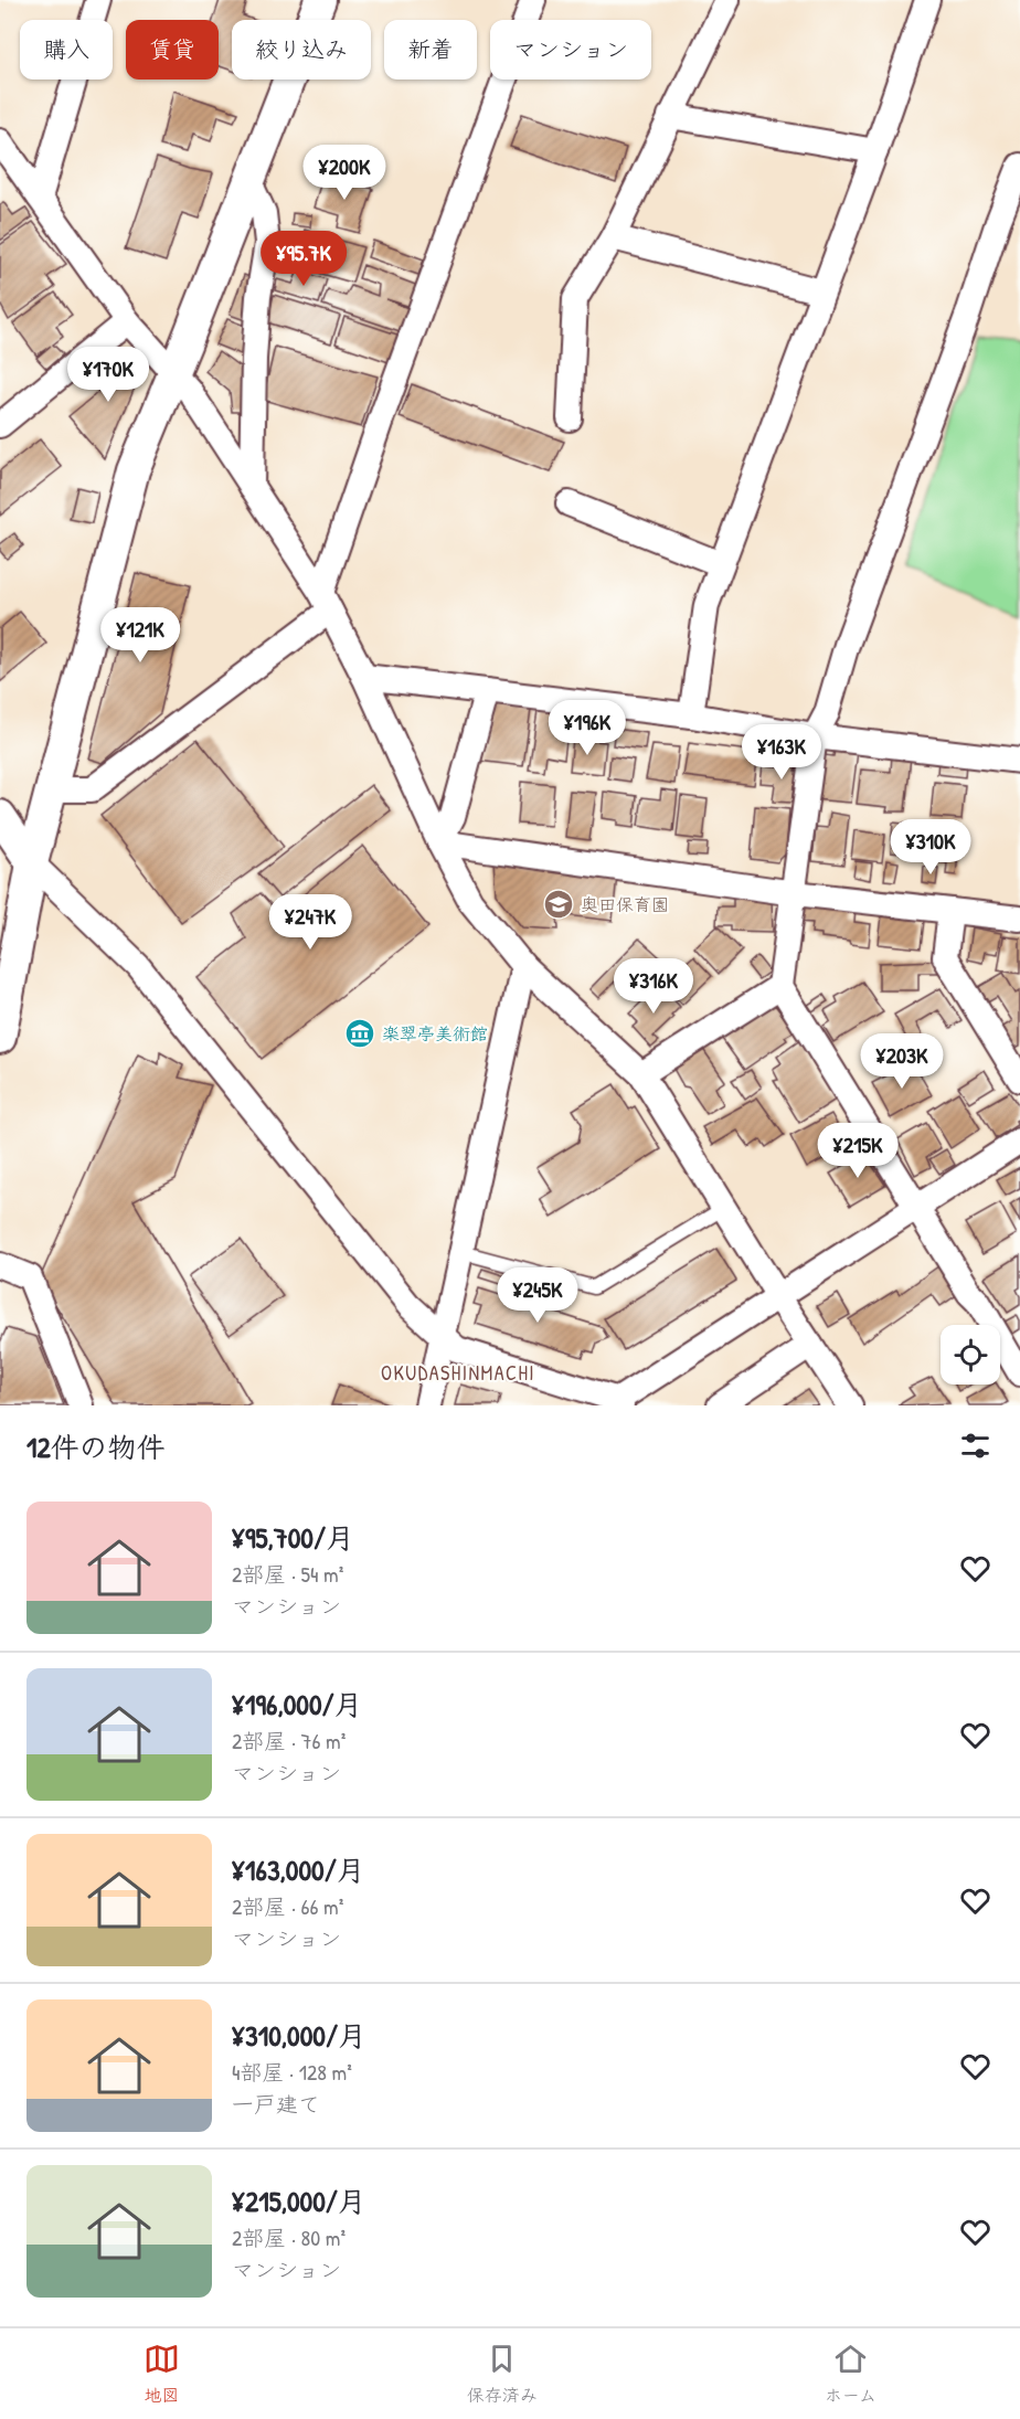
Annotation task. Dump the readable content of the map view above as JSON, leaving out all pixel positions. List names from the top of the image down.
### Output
{
  "districts": ["OKUDASHINMACHI"],
  "places": {
    "school or university": ["奥田保育園"],
    "museum": ["楽翠亭美術館"]
  },
  "page": {
    "chip": [
      "購入",
      "賃貸",
      "絞り込み",
      "新着",
      "マンション"
    ],
    "price": [
      "¥200K",
      "¥95.7K",
      "¥170K",
      "¥121K",
      "¥196K",
      "¥163K",
      "¥310K",
      "¥247K",
      "¥316K",
      "¥203K",
      "¥215K",
      "¥245K"
    ],
    "heading": "12件の物件",
    "list": [
      {
        "name": "¥95,700/月",
        "note": "2部屋 · 54 m² · マンション"
      },
      {
        "name": "¥196,000/月",
        "note": "2部屋 · 76 m² · マンション"
      },
      {
        "name": "¥163,000/月",
        "note": "2部屋 · 66 m² · マンション"
      },
      {
        "name": "¥310,000/月",
        "note": "4部屋 · 128 m² · 一戸建て"
      },
      {
        "name": "¥215,000/月",
        "note": "2部屋 · 80 m² · マンション"
      }
    ],
    "tabs": ["地図", "保存済み", "ホーム"]
  }
}
